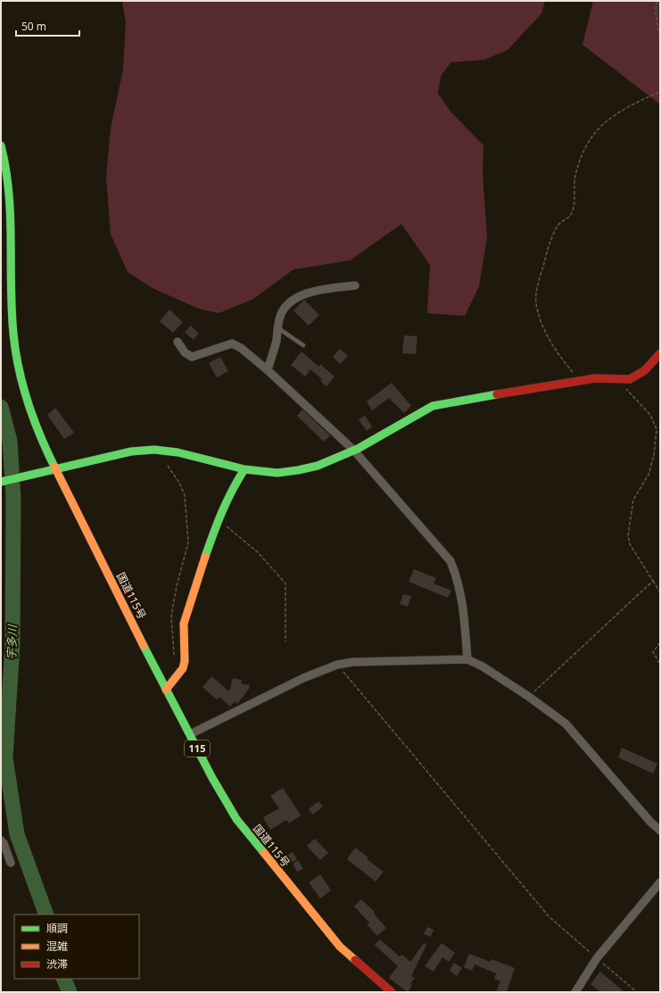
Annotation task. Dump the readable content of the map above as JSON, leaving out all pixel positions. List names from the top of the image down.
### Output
{
  "streets": {
    "main road": ["国道115号", "115"]
  },
  "water": ["宇多川"],
  "legend": ["順調", "混雑", "渋滞"],
  "scale_bar": "50 m"
}
